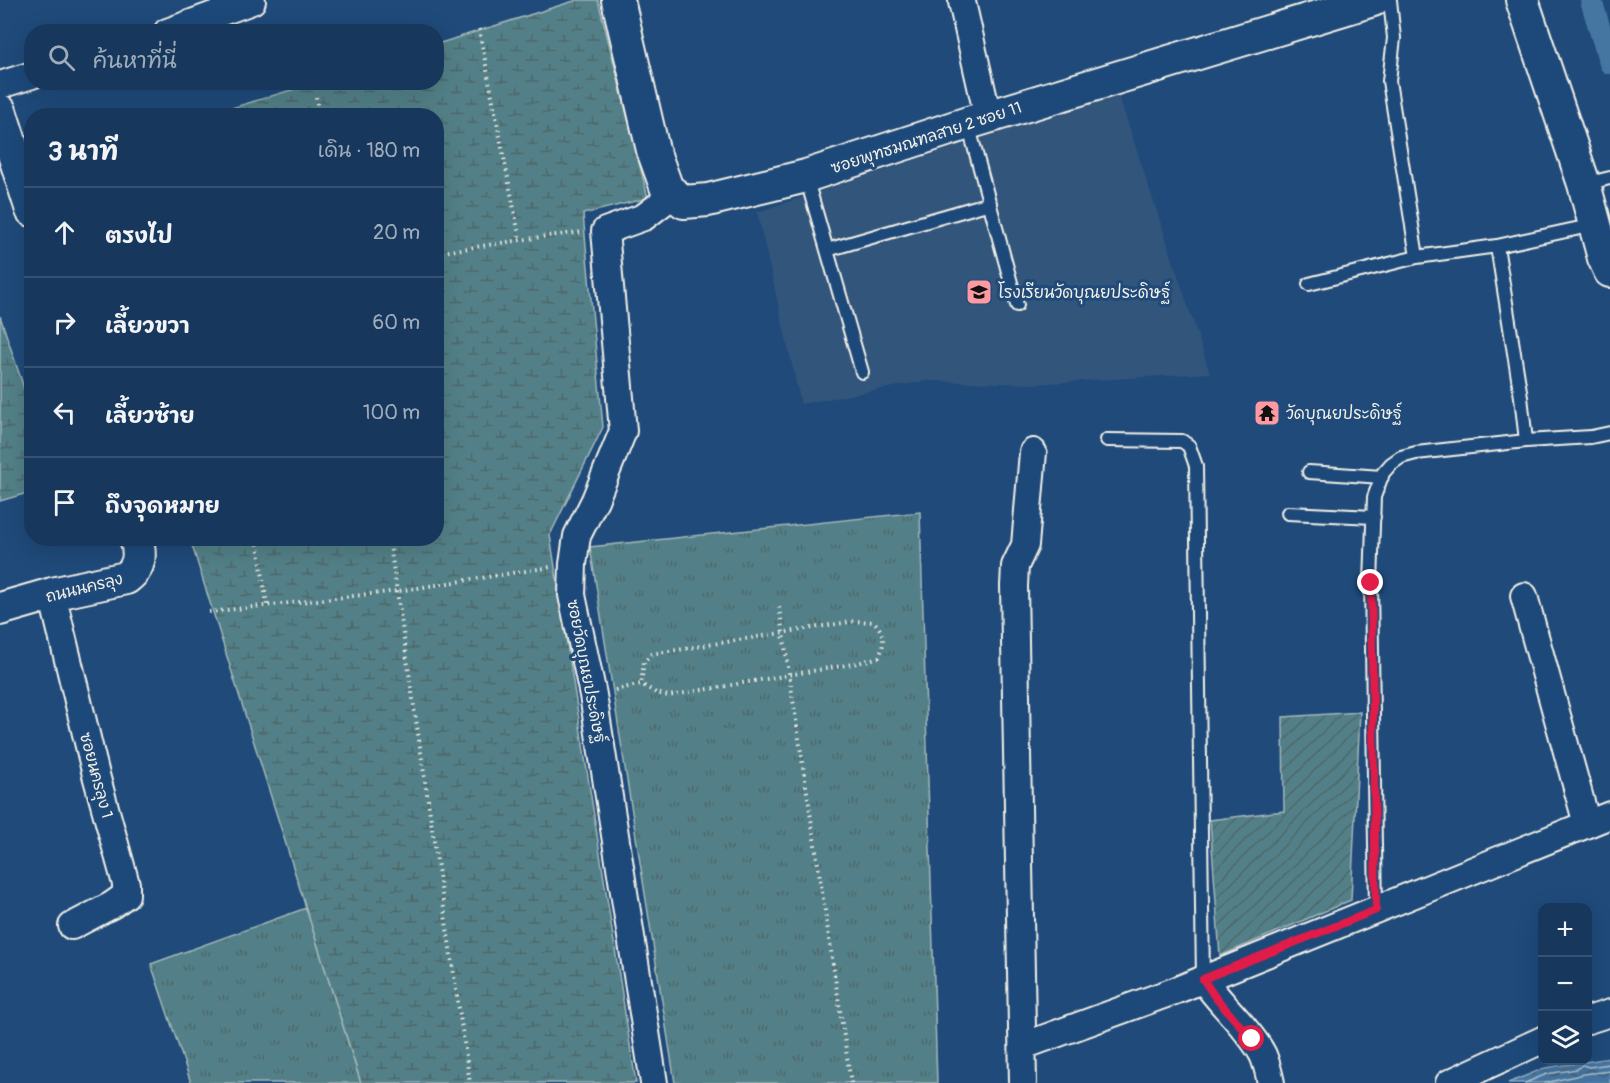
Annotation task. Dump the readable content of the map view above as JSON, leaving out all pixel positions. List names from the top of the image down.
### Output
{
  "streets": {
    "street": [
      "ซอยพุทธมณฑลสาย 2 ซอย 11",
      "ถนนนครลุง",
      "ซอยวัดบุณยประดิษฐ์",
      "ซอยนครลุง 1"
    ]
  },
  "crossings": [
    ["ถนนนครลุง", "ซอยนครลุง 1"]
  ],
  "places": {
    "school or university": ["โรงเรียนวัดบุณยประดิษฐ์"],
    "temple": ["วัดบุณยประดิษฐ์"]
  },
  "page": {
    "search": "ค้นหาที่นี่",
    "heading": ["3 นาที", "เดิน · 180 m"],
    "list": [
      ["ตรงไป", "20 m"],
      ["เลี้ยวขวา", "60 m"],
      ["เลี้ยวซ้าย", "100 m"],
      "ถึงจุดหมาย"
    ],
    "map_buttons": ["+", "−"]
  }
}
